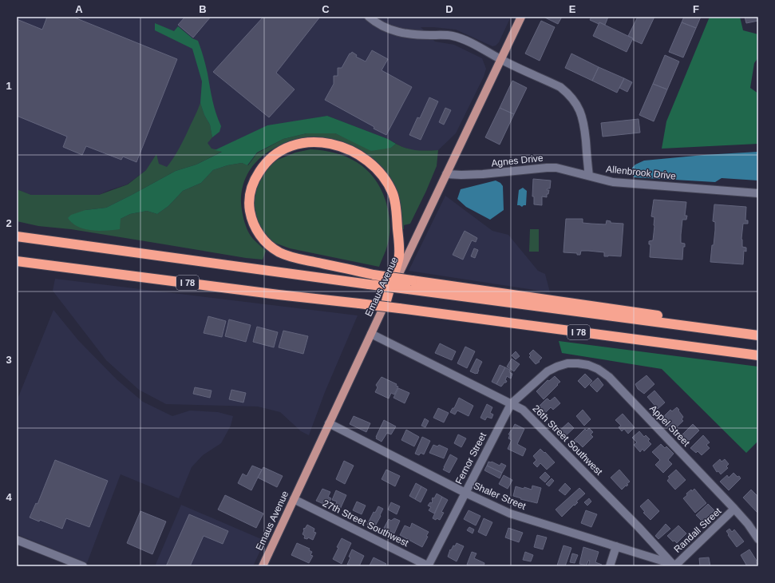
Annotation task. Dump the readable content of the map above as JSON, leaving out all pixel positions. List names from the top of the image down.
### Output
{
  "streets": {
    "highway": ["I 78"],
    "main road": ["Emaus Avenue"],
    "street": [
      "Agnes Drive",
      "Allenbrook Drive",
      "Appel Street",
      "26th Street Southwest",
      "Fernor Street",
      "Shaler Street",
      "27th Street Southwest",
      "Randall Street"
    ]
  },
  "crossings": [
    ["Agnes Drive", "Allenbrook Drive"],
    ["Agnes Drive", "Emaus Avenue"],
    ["Emaus Avenue", "26th Street Southwest"],
    ["Emaus Avenue", "Shaler Street"],
    ["Emaus Avenue", "27th Street Southwest"],
    ["Appel Street", "Fernor Street"],
    ["Appel Street", "Randall Street"],
    ["26th Street Southwest", "Fernor Street"],
    ["26th Street Southwest", "Shaler Street"],
    ["26th Street Southwest", "Randall Street"],
    ["Fernor Street", "Shaler Street"],
    ["Fernor Street", "27th Street Southwest"],
    ["Shaler Street", "Randall Street"]
  ],
  "grid": {
    "columns": [
      "A",
      "B",
      "C",
      "D",
      "E",
      "F"
    ],
    "rows": [
      "1",
      "2",
      "3",
      "4"
    ]
  }
}
